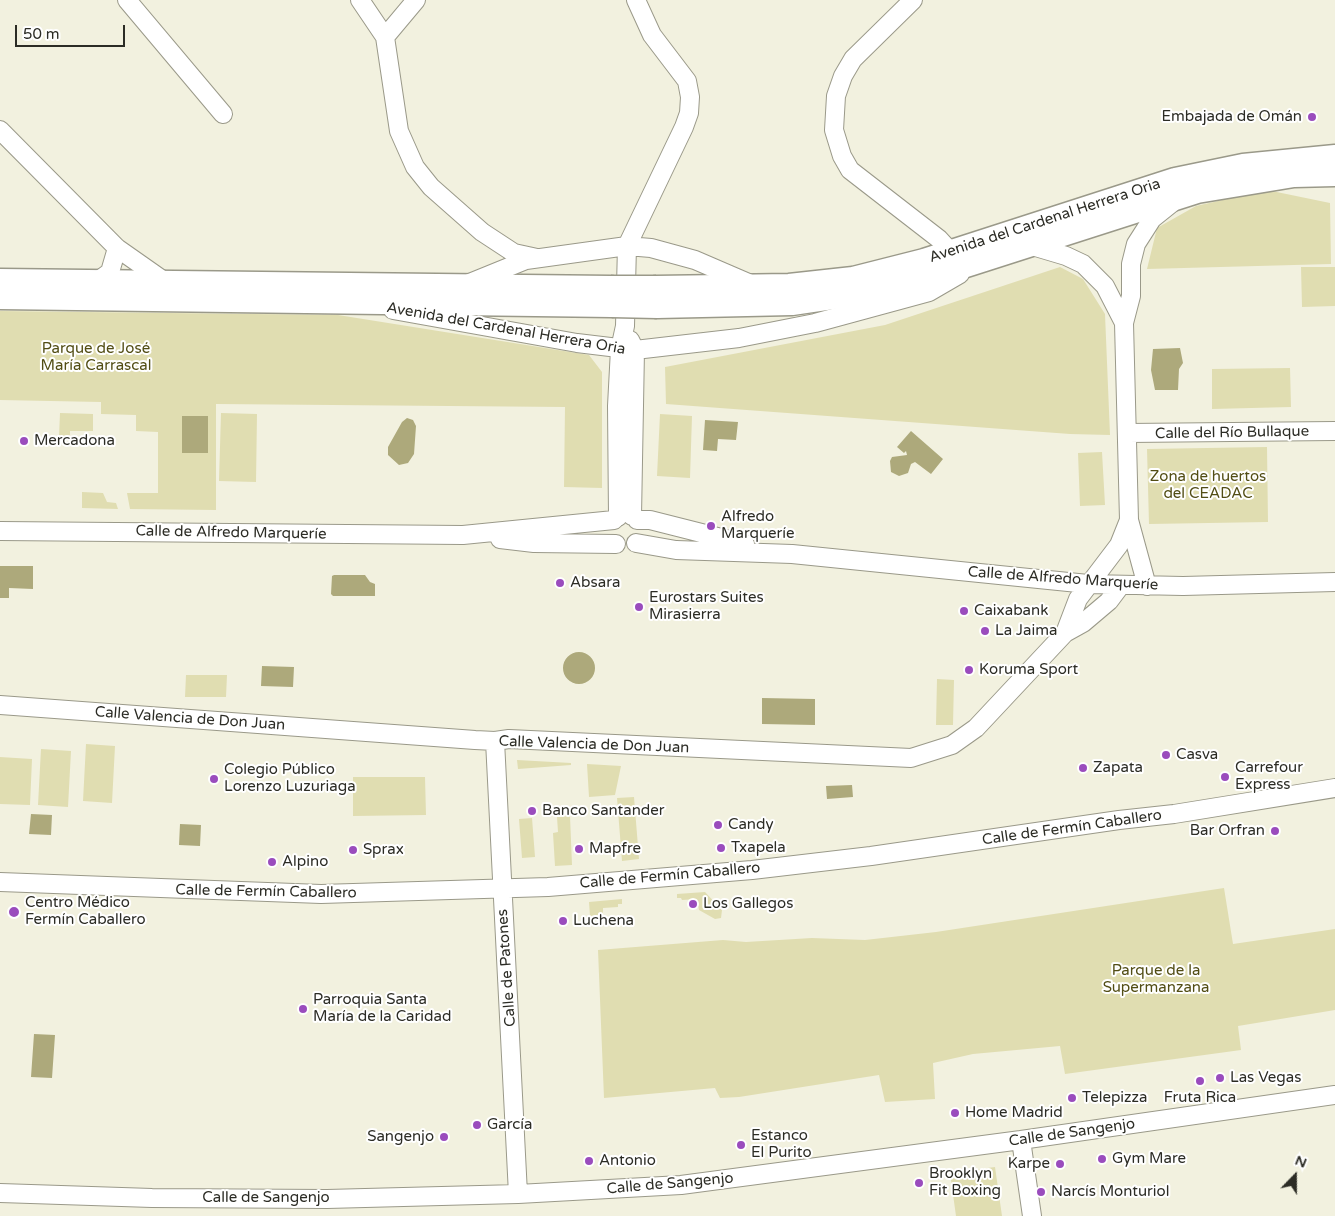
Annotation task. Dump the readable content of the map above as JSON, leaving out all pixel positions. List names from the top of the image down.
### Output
{
  "streets": {
    "main road": ["Avenida del Cardenal Herrera Oria"],
    "street": [
      "Calle del Río Bullaque",
      "Calle de Alfredo Marqueríe",
      "Calle Valencia de Don Juan",
      "Calle de Fermín Caballero",
      "Calle de Patones",
      "Calle de Sangenjo"
    ]
  },
  "crossings": [
    ["Calle de Alfredo Marqueríe", "Calle Valencia de Don Juan"],
    ["Calle Valencia de Don Juan", "Calle de Patones"],
    ["Calle de Fermín Caballero", "Calle de Patones"],
    ["Calle de Patones", "Calle de Sangenjo"]
  ],
  "parks": ["Parque de José María Carrascal", "Zona de huertos del CEADAC", "Parque de la Supermanzana"],
  "places": [
    "Embajada de Omán",
    "Mercadona",
    "Alfredo Marqueríe",
    "Absara",
    "Eurostars Suites Mirasierra",
    "Caixabank",
    "La Jaima",
    "Koruma Sport",
    "Casva",
    "Zapata",
    "Carrefour Express",
    "Colegio Público Lorenzo Luzuriaga",
    "Banco Santander",
    "Candy",
    "Bar Orfran",
    "Txapela",
    "Mapfre",
    "Sprax",
    "Alpino",
    "Los Gallegos",
    "Centro Médico Fermín Caballero",
    "Luchena",
    "Parroquia Santa María de la Caridad",
    "Las Vegas",
    "Fruta Rica",
    "Telepizza",
    "Home Madrid",
    "García",
    "Sangenjo",
    "Estanco El Purito",
    "Gym Mare",
    "Antonio",
    "Karpe",
    "Brooklyn Fit Boxing",
    "Narcís Monturiol"
  ],
  "scale_bar": "50 m",
  "north": "top"
}
